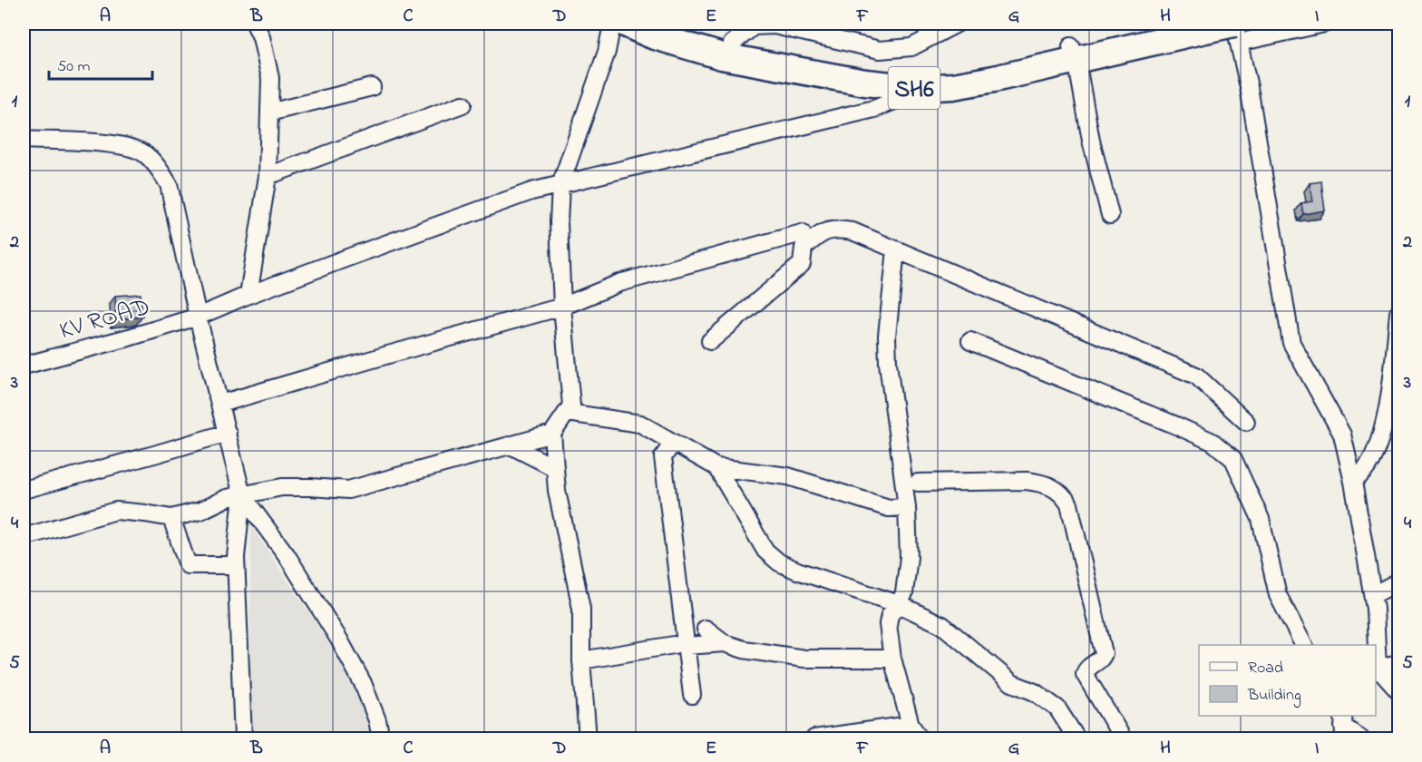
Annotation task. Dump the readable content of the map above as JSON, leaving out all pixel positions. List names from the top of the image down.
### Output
{
  "streets": {
    "main road": ["SH6"],
    "street": ["KV ROAD"]
  },
  "crossings": [
    ["SH6", "KV ROAD"]
  ],
  "legend": ["Road", "Building"],
  "scale_bar": "50 m",
  "grid": {
    "columns": [
      "A",
      "B",
      "C",
      "D",
      "E",
      "F",
      "G",
      "H",
      "I"
    ],
    "rows": [
      "1",
      "2",
      "3",
      "4",
      "5"
    ]
  }
}
